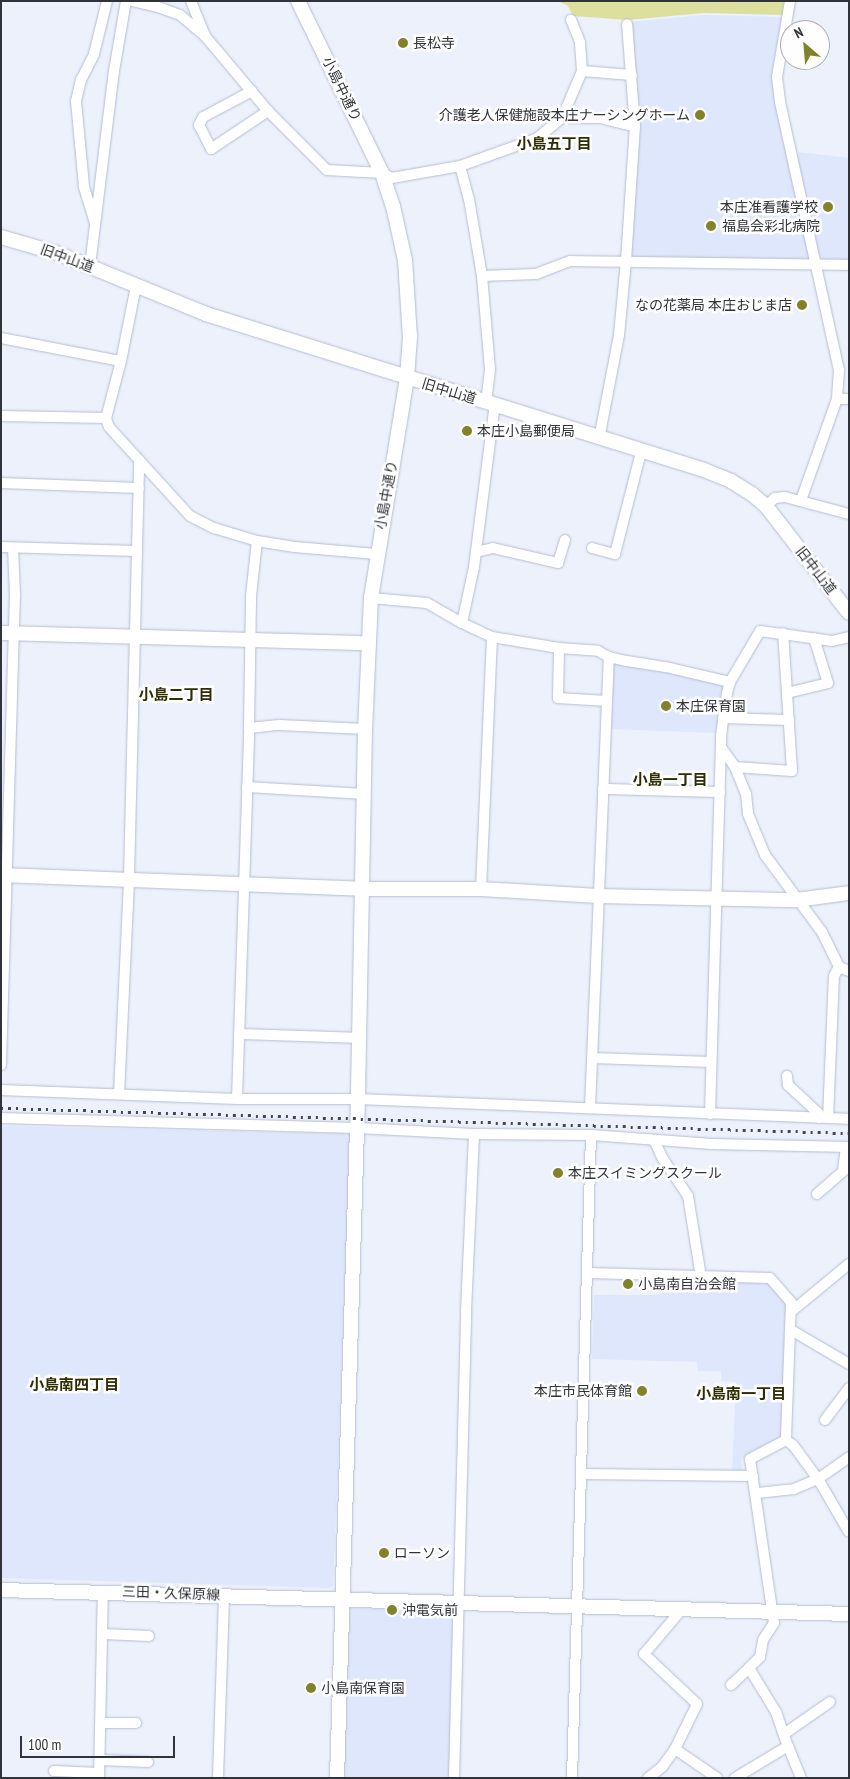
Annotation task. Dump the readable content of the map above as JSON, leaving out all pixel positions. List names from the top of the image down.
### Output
{
  "streets": {
    "street": ["小島中通り", "旧中山道", "三田・久保原線"]
  },
  "crossings": [
    ["小島中通り", "旧中山道"],
    ["小島中通り", "三田・久保原線"]
  ],
  "districts": [
    "小島五丁目",
    "小島二丁目",
    "小島一丁目",
    "小島南四丁目",
    "小島南一丁目"
  ],
  "places": [
    "長松寺",
    "介護老人保健施設本庄ナーシングホーム",
    "本庄准看護学校",
    "福島会彩北病院",
    "なの花薬局 本庄おじま店",
    "本庄小島郵便局",
    "本庄保育園",
    "本庄スイミングスクール",
    "小島南自治会館",
    "本庄市民体育館",
    "ローソン",
    "沖電気前",
    "小島南保育園"
  ],
  "scale_bar": "100 m",
  "north": "top left"
}
